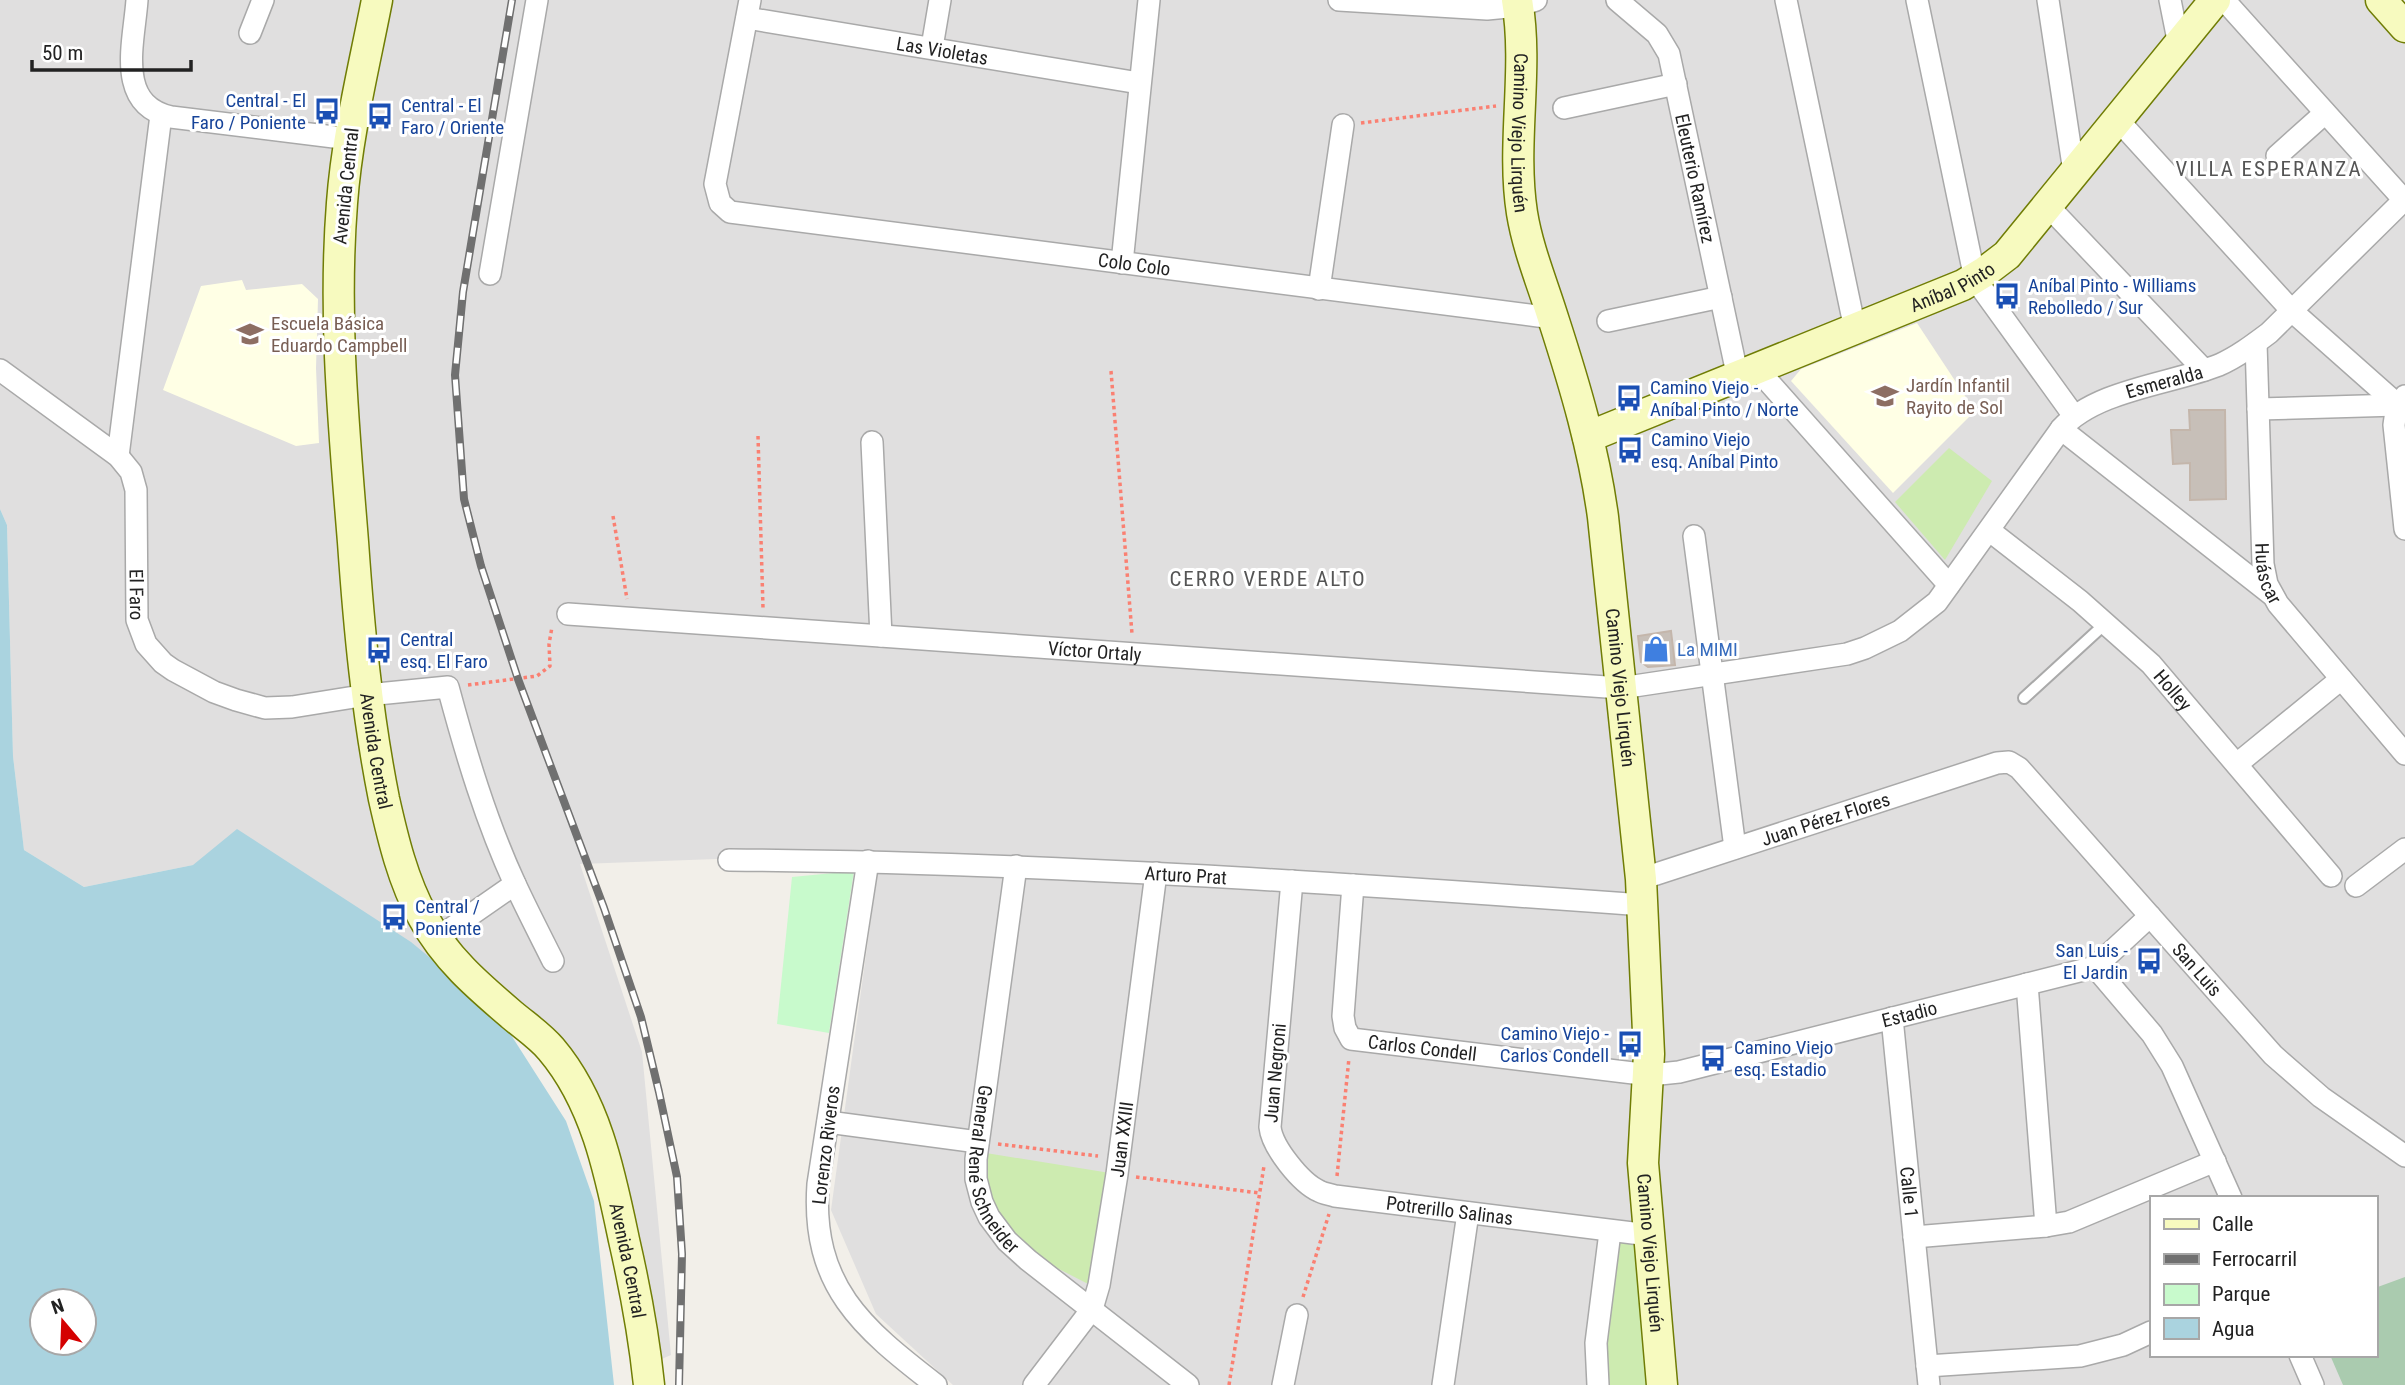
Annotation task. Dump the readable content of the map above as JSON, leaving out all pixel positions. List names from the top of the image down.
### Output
{
  "streets": {
    "street": [
      "Las Violetas",
      "Camino Viejo Lirquén",
      "Eleuterio Ramírez",
      "Avenida Central",
      "Colo Colo",
      "Aníbal Pinto",
      "Esmeralda",
      "Huáscar",
      "El Faro",
      "Víctor Ortaly",
      "Holley",
      "Juan Pérez Flores",
      "Arturo Prat",
      "San Luis",
      "Estadio",
      "Carlos Condell",
      "Juan Negroni",
      "Juan XXIII",
      "Lorenzo Riveros",
      "General René Schneider",
      "Calle 1",
      "Potrerillo Salinas"
    ]
  },
  "crossings": [
    ["Las Violetas", "Colo Colo"],
    ["Camino Viejo Lirquén", "Colo Colo"],
    ["Camino Viejo Lirquén", "Aníbal Pinto"],
    ["Camino Viejo Lirquén", "Víctor Ortaly"],
    ["Camino Viejo Lirquén", "Juan Pérez Flores"],
    ["Camino Viejo Lirquén", "Arturo Prat"],
    ["Camino Viejo Lirquén", "Estadio"],
    ["Camino Viejo Lirquén", "Carlos Condell"],
    ["Camino Viejo Lirquén", "Potrerillo Salinas"],
    ["Eleuterio Ramírez", "Aníbal Pinto"],
    ["Avenida Central", "El Faro"],
    ["Esmeralda", "Huáscar"],
    ["Esmeralda", "Víctor Ortaly"],
    ["Esmeralda", "Holley"],
    ["Juan Pérez Flores", "Arturo Prat"],
    ["Juan Pérez Flores", "San Luis"],
    ["Arturo Prat", "Carlos Condell"],
    ["Arturo Prat", "Juan Negroni"],
    ["Arturo Prat", "Juan XXIII"],
    ["Arturo Prat", "Lorenzo Riveros"],
    ["Arturo Prat", "General René Schneider"],
    ["San Luis", "Estadio"],
    ["Estadio", "Carlos Condell"],
    ["Estadio", "Calle 1"],
    ["Juan Negroni", "Potrerillo Salinas"],
    ["Juan XXIII", "General René Schneider"]
  ],
  "districts": ["VILLA ESPERANZA", "CERRO VERDE ALTO"],
  "places": {
    "bus stop": [
      "Central - El Faro / Poniente",
      "Central - El Faro / Oriente",
      "Aníbal Pinto - Williams Rebolledo / Sur",
      "Camino Viejo - Aníbal Pinto / Norte",
      "Camino Viejo esq. Aníbal Pinto",
      "Central esq. El Faro",
      "Central / Poniente",
      "San Luis - El Jardin",
      "Camino Viejo - Carlos Condell",
      "Camino Viejo esq. Estadio"
    ],
    "school or university": ["Escuela Básica Eduardo Campbell", "Jardín Infantil Rayito de Sol"],
    "shop": ["La MIMI"]
  },
  "legend": [
    "Calle",
    "Ferrocarril",
    "Parque",
    "Agua"
  ],
  "scale_bar": "50 m",
  "north": "top"
}
